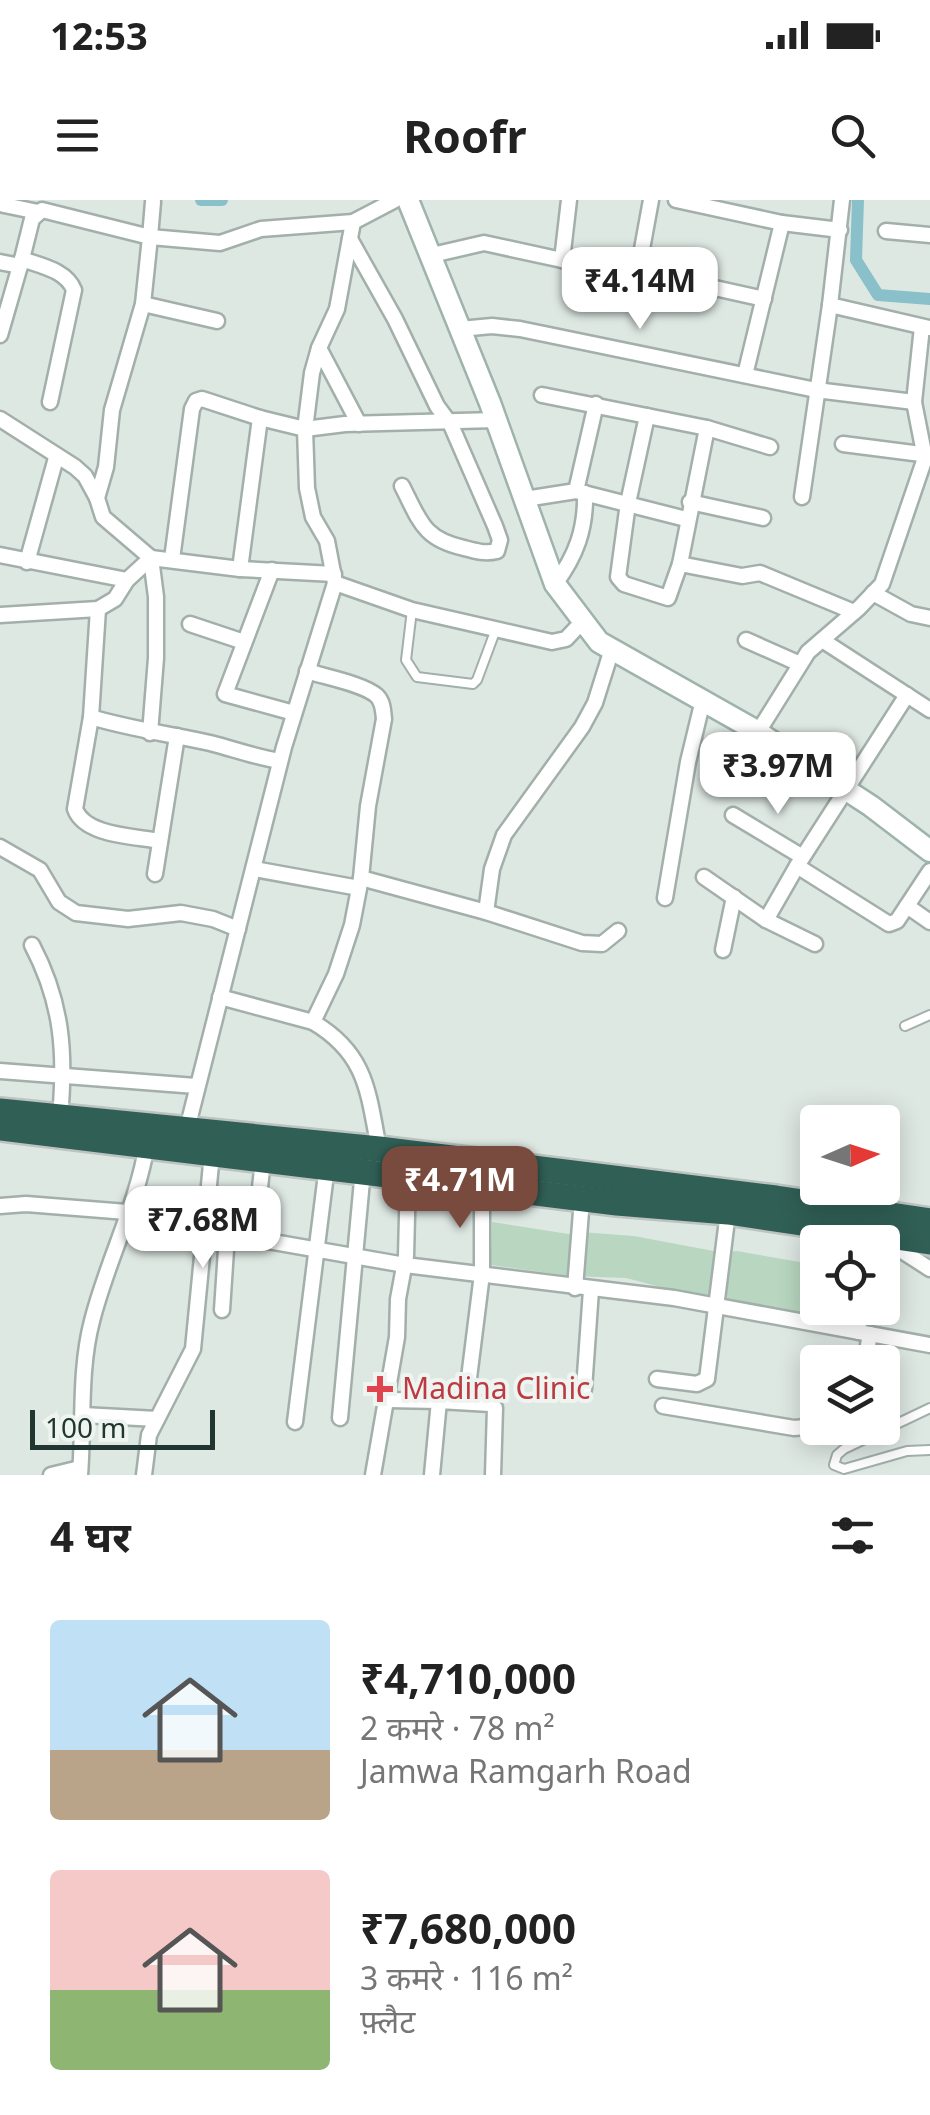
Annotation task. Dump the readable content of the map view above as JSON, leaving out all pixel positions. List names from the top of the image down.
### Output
{
  "places": {
    "health": ["Madina Clinic"]
  },
  "scale_bar": "100 m",
  "north": "right",
  "page": {
    "status": "12:53",
    "header": "Roofr",
    "price": [
      "₹4.14M",
      "₹3.97M",
      "₹4.71M",
      "₹7.68M"
    ],
    "scale": "100 m",
    "heading": "4 घर",
    "list": [
      {
        "name": "₹4,710,000",
        "note": "2 कमरे · 78 m² · Jamwa Ramgarh Road"
      },
      {
        "name": "₹7,680,000",
        "note": "3 कमरे · 116 m² · फ़्लैट"
      }
    ]
  }
}
